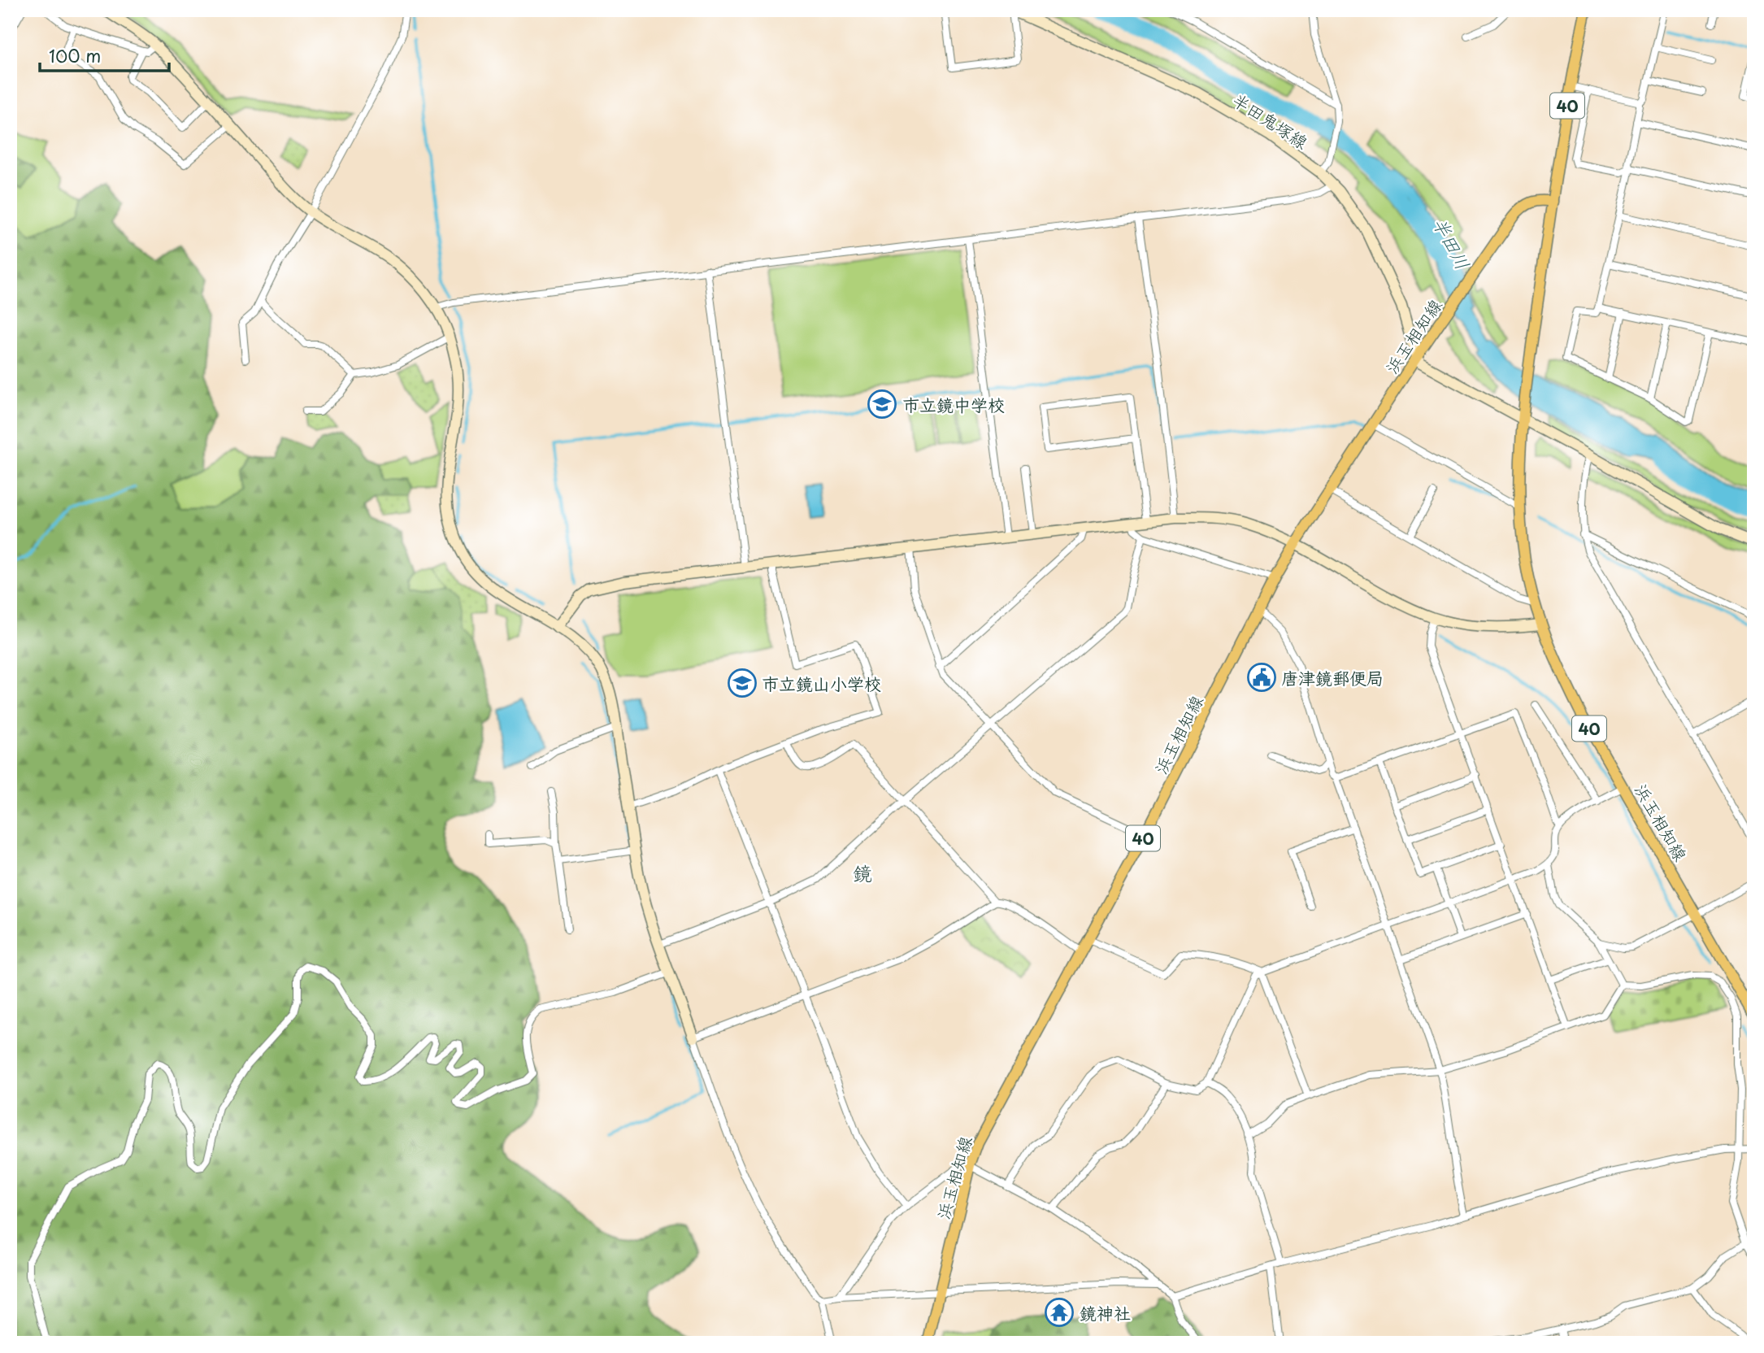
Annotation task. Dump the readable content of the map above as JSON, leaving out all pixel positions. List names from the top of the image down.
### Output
{
  "streets": {
    "main road": ["40", "浜玉相知線"],
    "street": ["半田鬼塚線"]
  },
  "crossings": [
    ["半田鬼塚線", "浜玉相知線"]
  ],
  "districts": ["鏡"],
  "water": ["半田川"],
  "places": {
    "school or university": ["市立鏡中学校", "市立鏡山小学校"],
    "public building": ["唐津鏡郵便局"],
    "temple": ["鏡神社"]
  },
  "scale_bar": "100 m"
}
